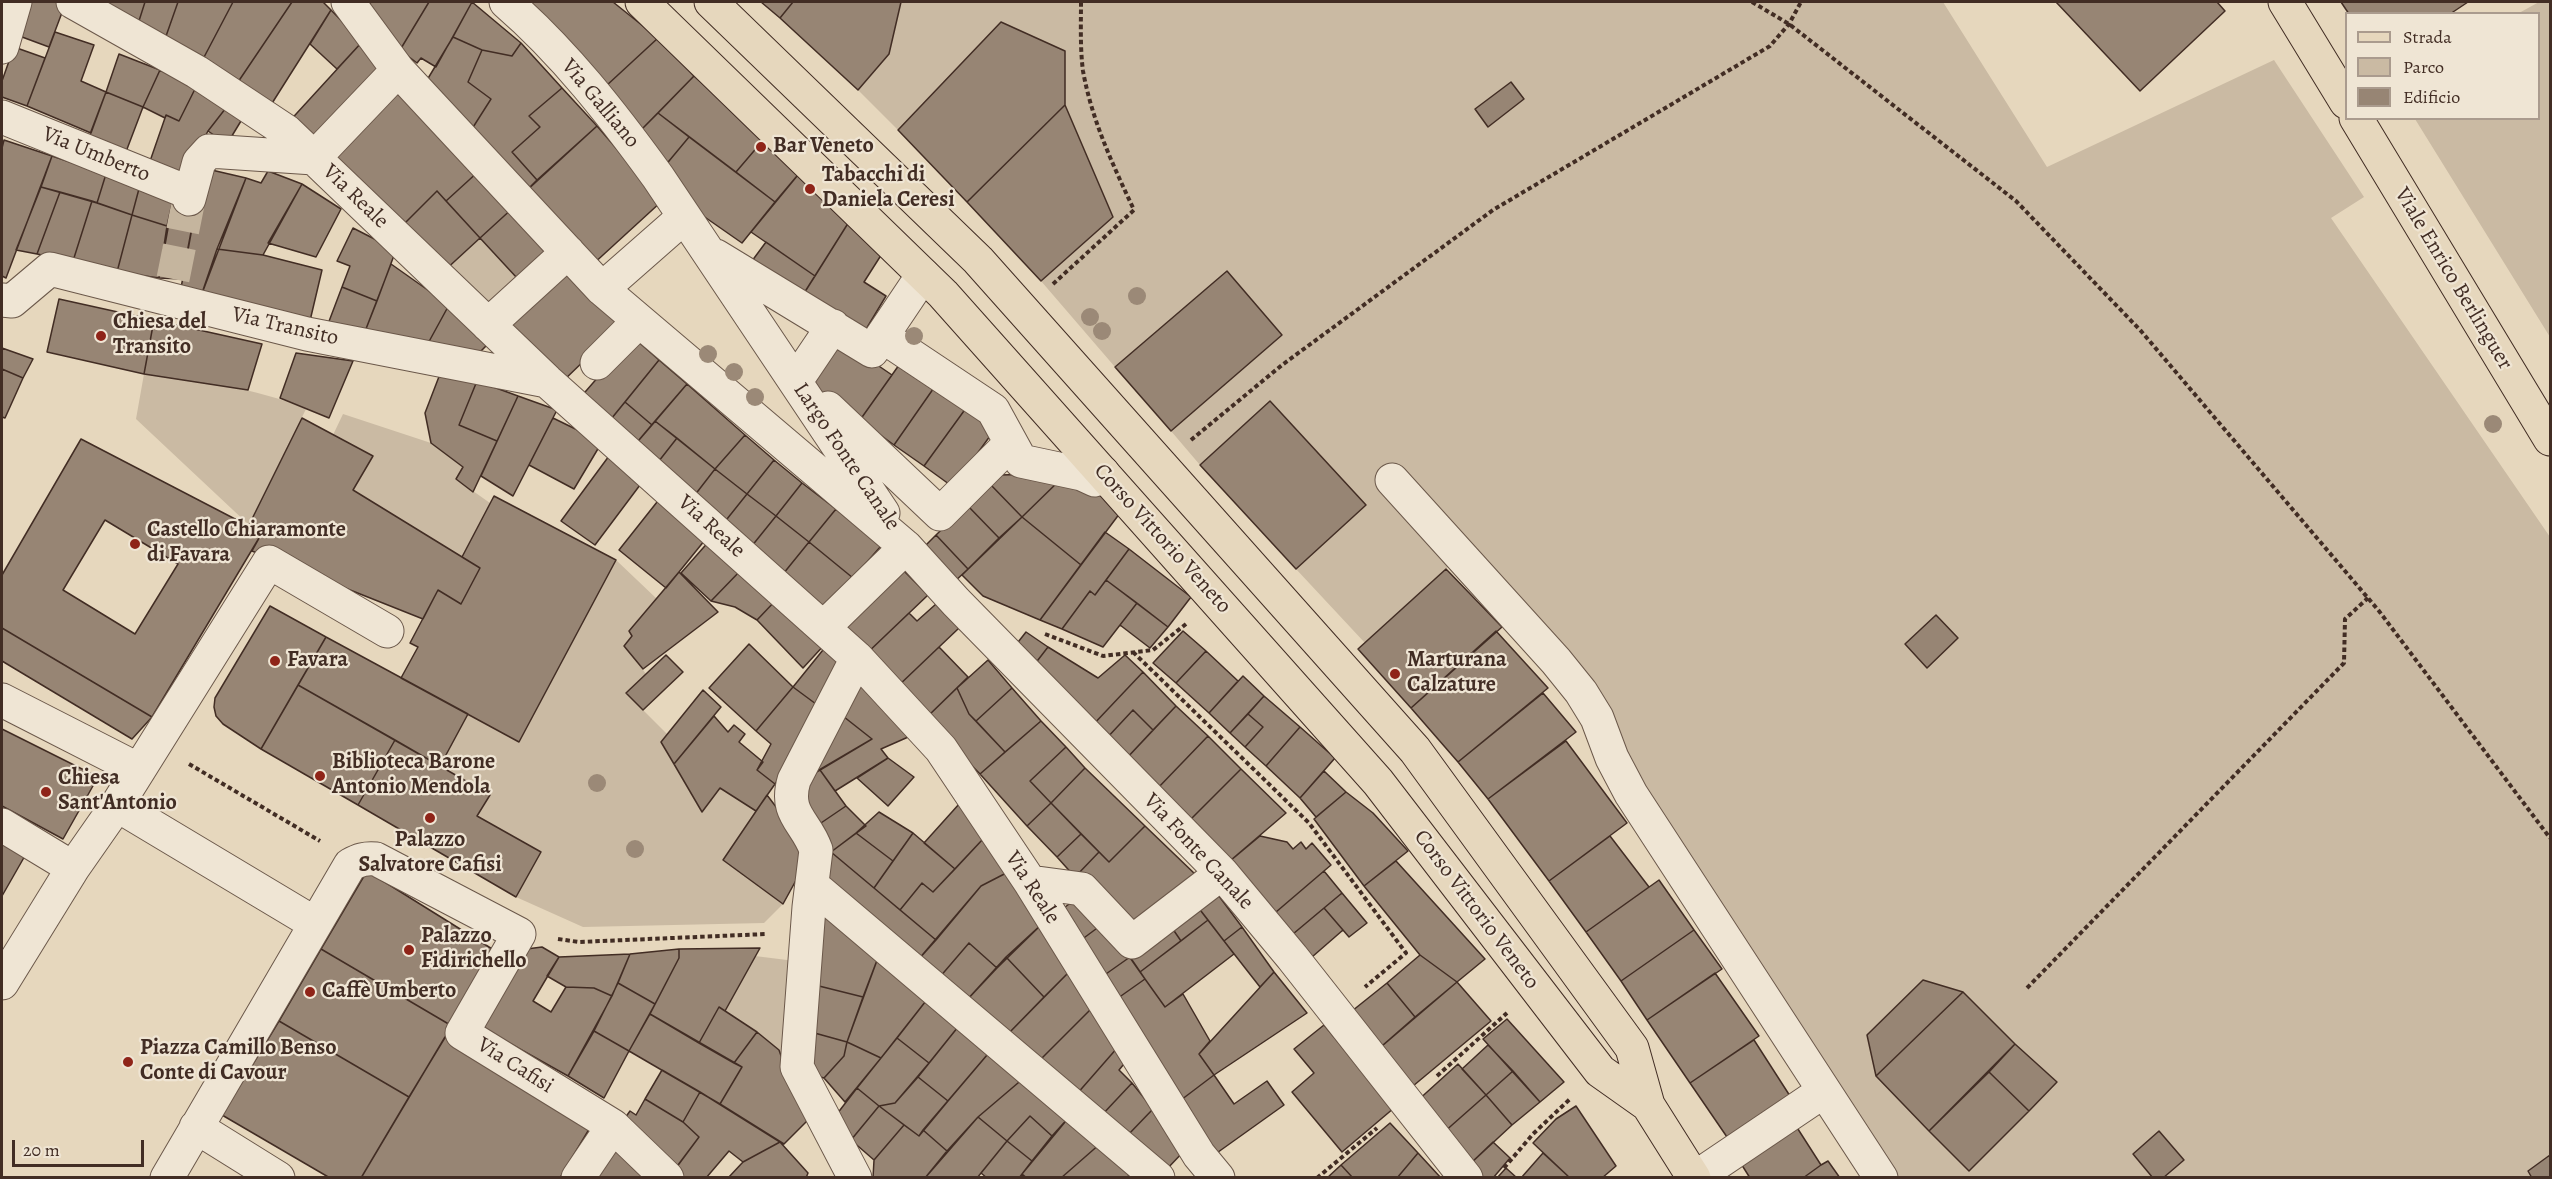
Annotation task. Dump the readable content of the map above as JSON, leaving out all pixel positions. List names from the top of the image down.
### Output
{
  "streets": {
    "main road": ["Viale Enrico Berlinguer", "Corso Vittorio Veneto"],
    "street": [
      "Via Galliano",
      "Via Umberto",
      "Via Reale",
      "Via Transito",
      "Largo Fonte Canale",
      "Via Fonte Canale",
      "Via Cafisi"
    ]
  },
  "crossings": [
    ["Via Galliano", "Largo Fonte Canale"],
    ["Via Umberto", "Via Reale"],
    ["Via Reale", "Via Transito"],
    ["Largo Fonte Canale", "Via Fonte Canale"]
  ],
  "places": [
    "Bar Veneto",
    "Tabacchi di Daniela Ceresi",
    "Chiesa del Transito",
    "Castello Chiaramonte di Favara",
    "Favara",
    "Marturana Calzature",
    "Biblioteca Barone Antonio Mendola",
    "Chiesa Sant'Antonio",
    "Palazzo Salvatore Cafisi",
    "Palazzo Fidirichello",
    "Caffè Umberto",
    "Piazza Camillo Benso Conte di Cavour"
  ],
  "legend": ["Strada", "Parco", "Edificio"],
  "scale_bar": "20 m"
}
